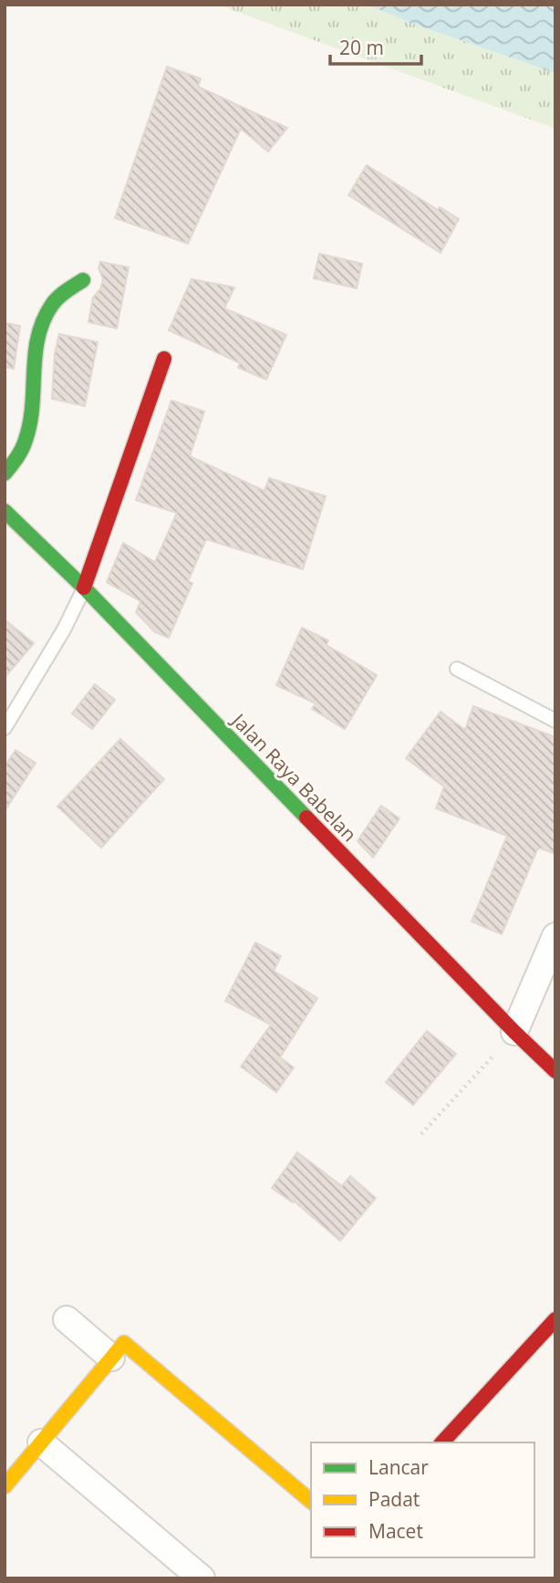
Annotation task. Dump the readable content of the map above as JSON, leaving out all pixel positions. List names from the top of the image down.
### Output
{
  "streets": {
    "street": ["Jalan Raya Babelan"]
  },
  "legend": ["Lancar", "Padat", "Macet"],
  "scale_bar": "20 m"
}
